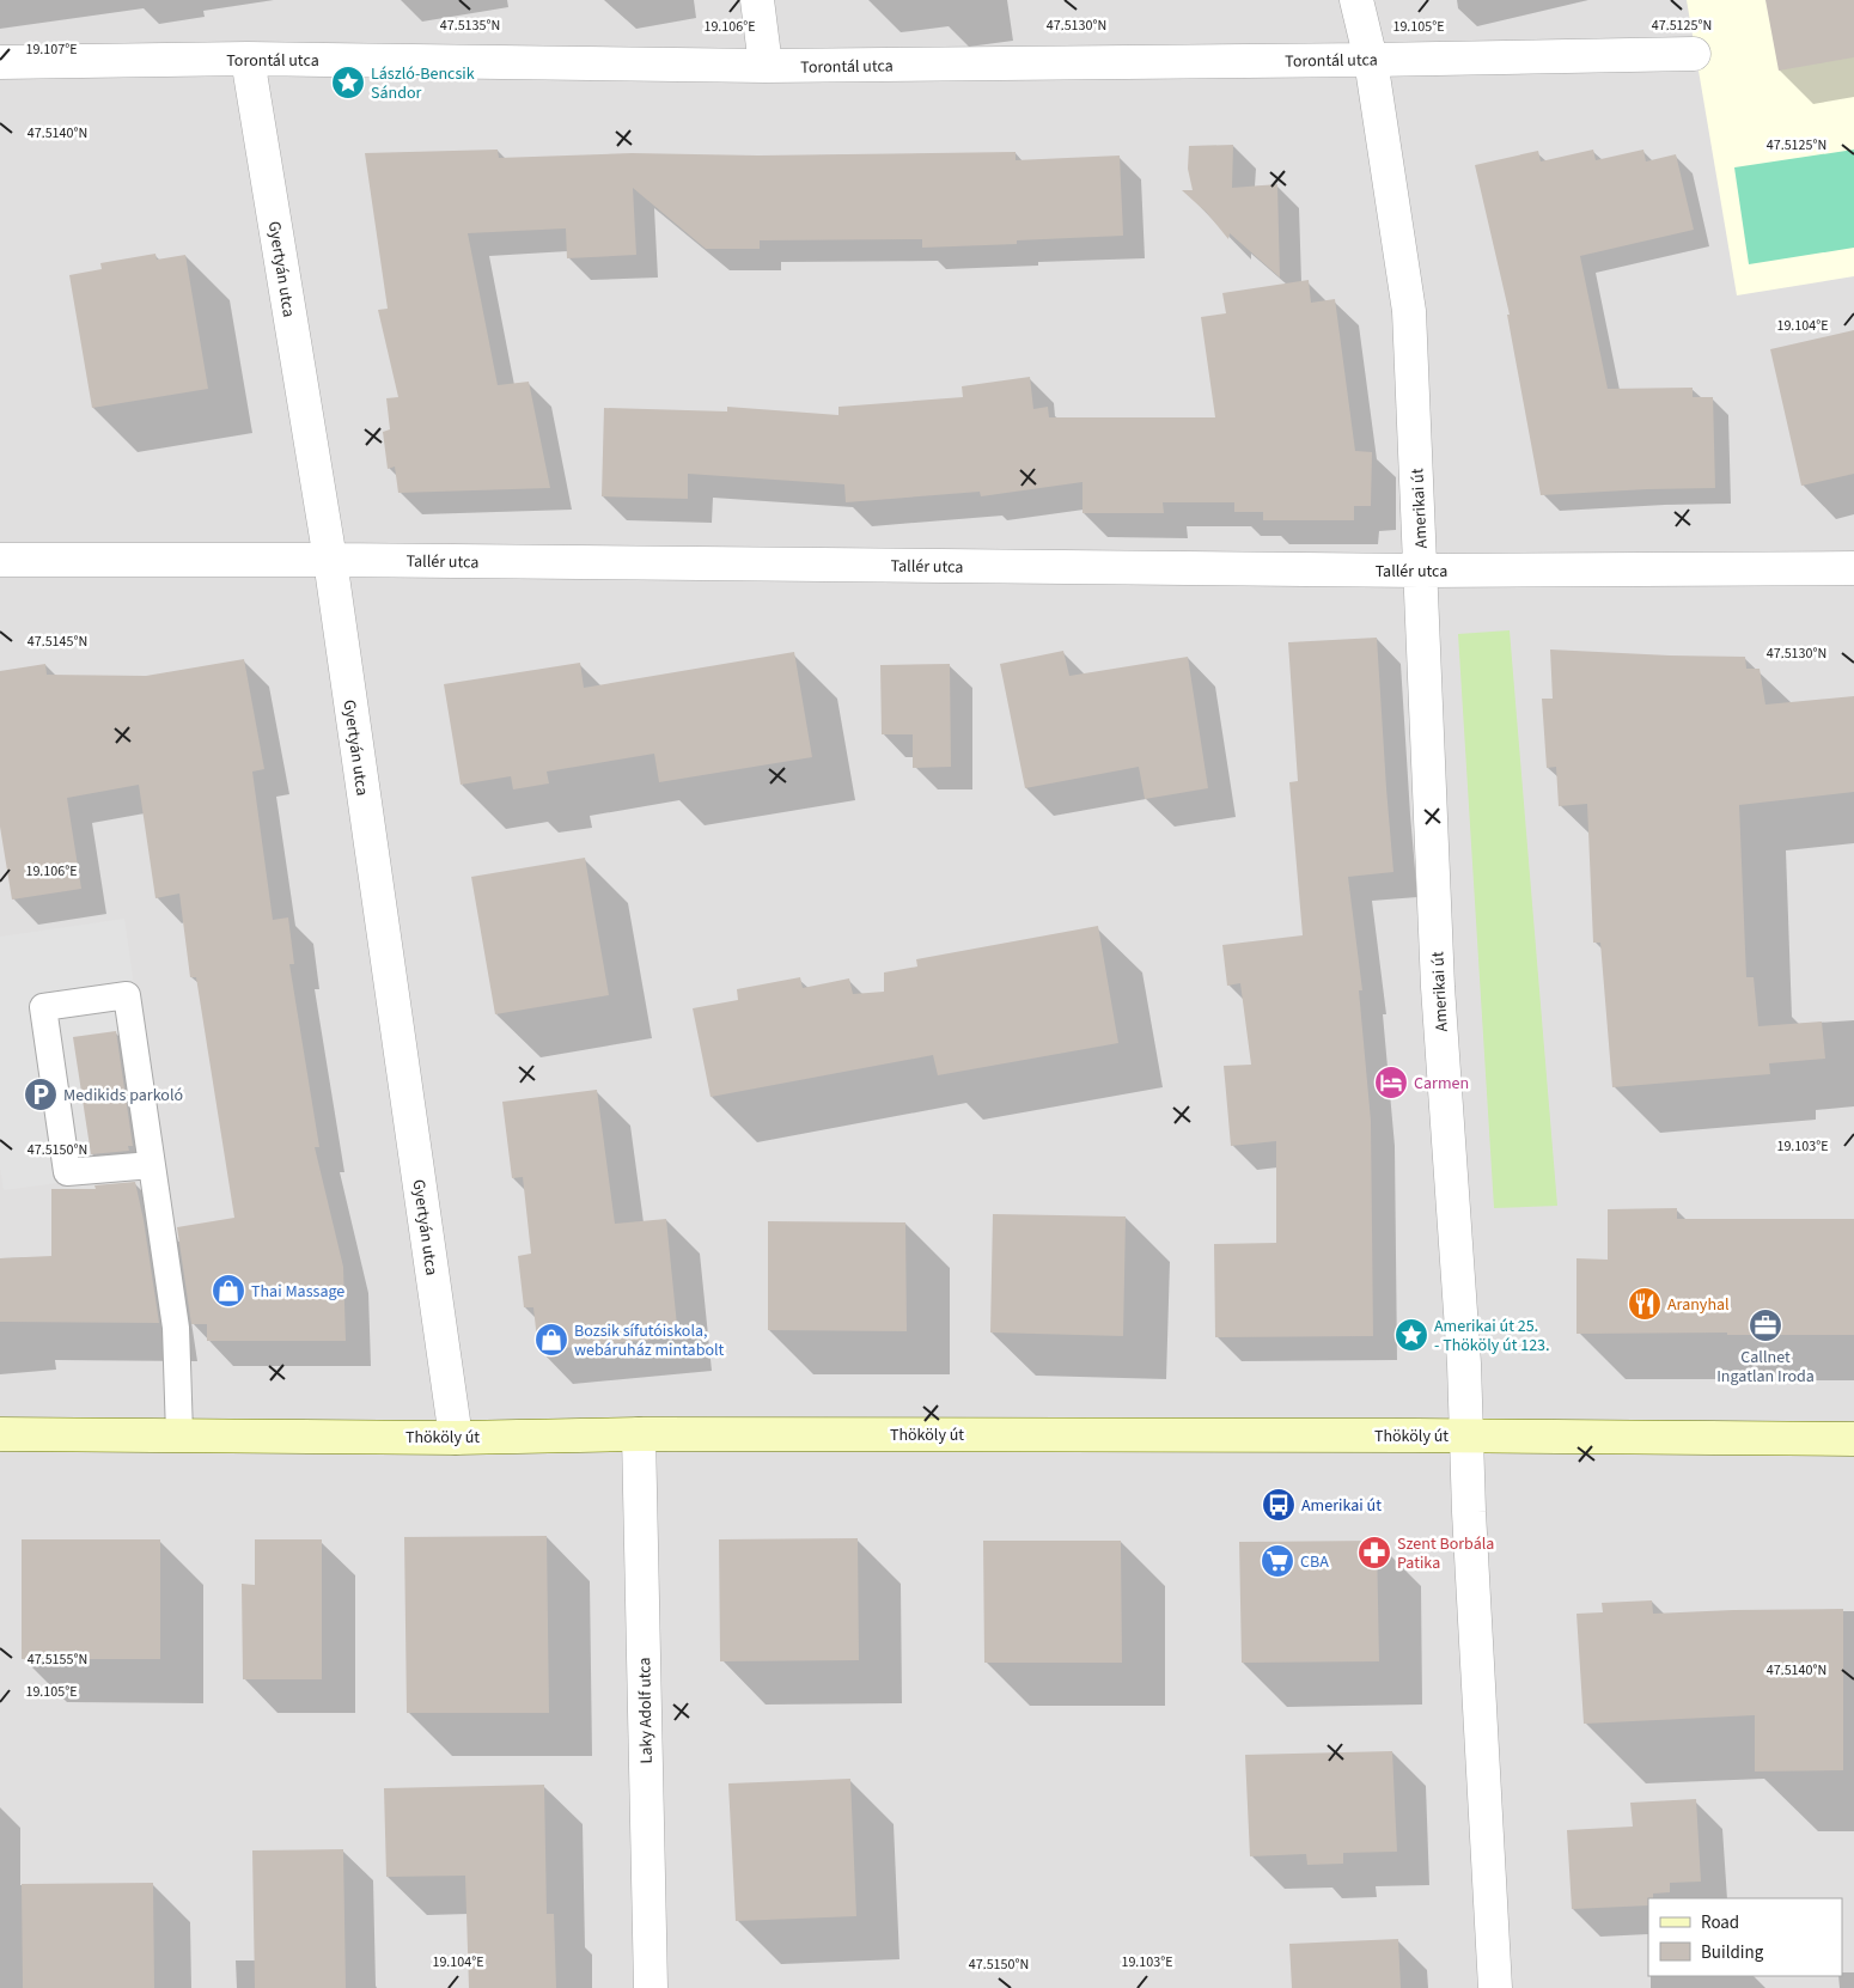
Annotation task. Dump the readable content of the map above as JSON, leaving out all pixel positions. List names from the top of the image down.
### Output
{
  "streets": {
    "main road": ["Thököly út"],
    "street": [
      "Torontál utca",
      "Gyertyán utca",
      "Amerikai út",
      "Tallér utca",
      "Laky Adolf utca"
    ]
  },
  "crossings": [
    ["Torontál utca", "Gyertyán utca"],
    ["Torontál utca", "Amerikai út"],
    ["Gyertyán utca", "Tallér utca"],
    ["Gyertyán utca", "Thököly út"],
    ["Amerikai út", "Tallér utca"],
    ["Amerikai út", "Thököly út"],
    ["Thököly út", "Laky Adolf utca"]
  ],
  "places": {
    "place": ["László-Bencsik Sándor", "Amerikai út 25. - Thököly út 123."],
    "hotel": ["Carmen"],
    "parking": ["Medikids parkoló"],
    "shop": ["Thai Massage", "Bozsik sífutóiskola, webáruház mintabolt"],
    "restaurant": ["Aranyhal"],
    "office": ["Callnet Ingatlan Iroda"],
    "bus stop": ["Amerikai út"],
    "pharmacy": ["Szent Borbála Patika"],
    "supermarket": ["CBA"]
  },
  "legend": ["Road", "Building"],
  "coordinates": [
    "47.5125°N",
    "47.5135°N",
    "47.5130°N",
    "19.106°E",
    "19.105°E",
    "19.107°E",
    "47.5140°N",
    "19.104°E",
    "47.5145°N",
    "19.103°E",
    "47.5150°N",
    "47.5155°N"
  ]
}
